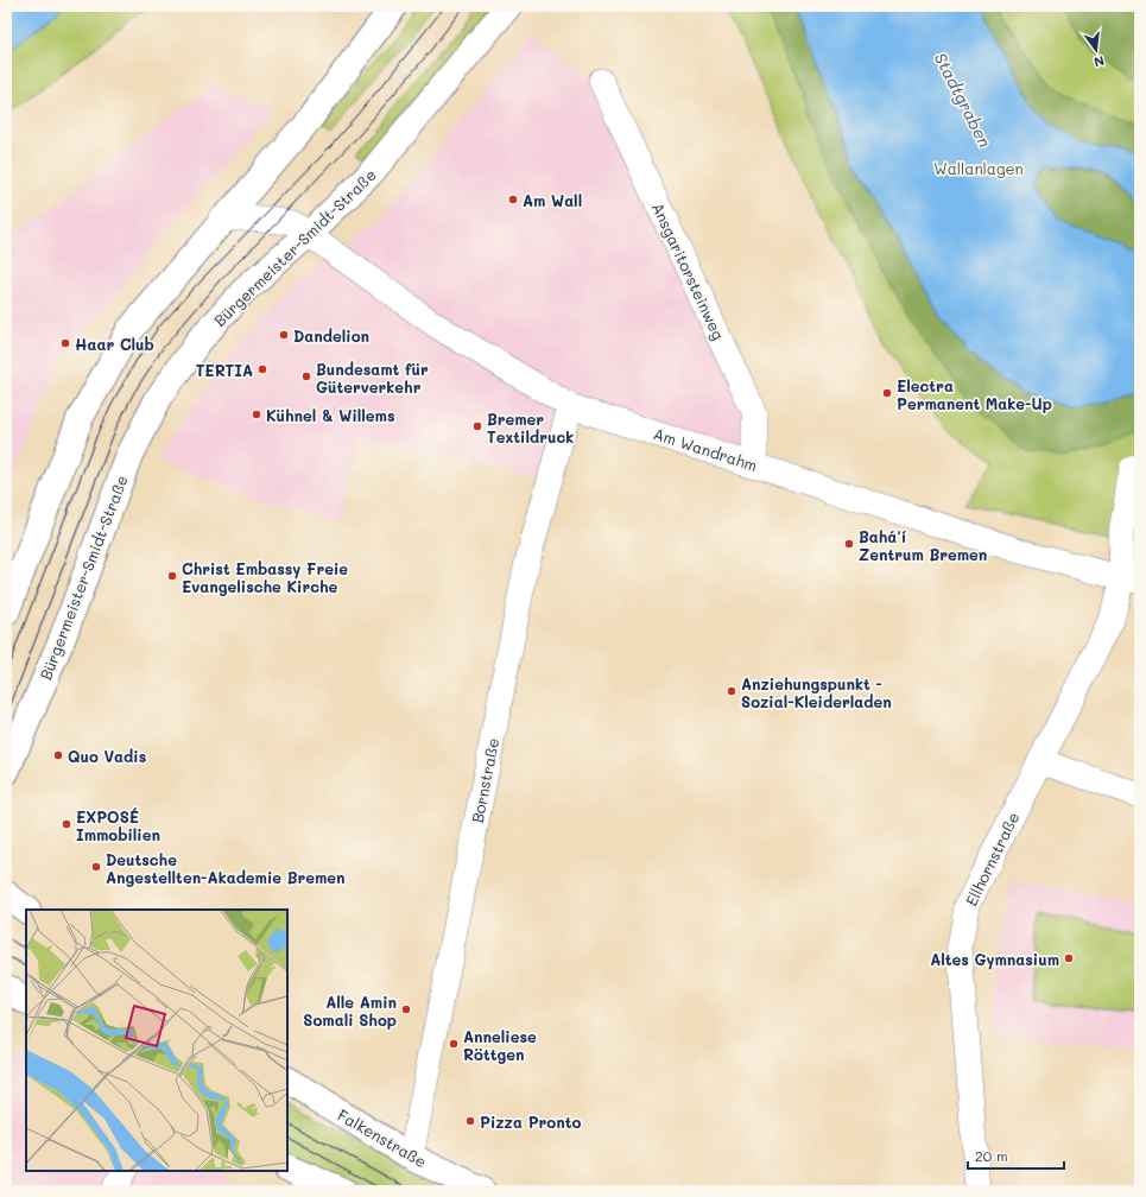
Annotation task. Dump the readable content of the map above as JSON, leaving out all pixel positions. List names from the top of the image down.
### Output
{
  "streets": {
    "main road": ["Bürgermeister-Smidt-Straße", "Falkenstraße"],
    "street": [
      "Ansgaritorsteinweg",
      "Am Wandrahm",
      "Bornstraße",
      "Ellhornstraße"
    ]
  },
  "crossings": [
    ["Bürgermeister-Smidt-Straße", "Am Wandrahm"],
    ["Ansgaritorsteinweg", "Am Wandrahm"],
    ["Am Wandrahm", "Bornstraße"],
    ["Am Wandrahm", "Ellhornstraße"],
    ["Bornstraße", "Falkenstraße"]
  ],
  "water": ["Stadtgraben"],
  "parks": ["Wallanlagen"],
  "places": [
    "Am Wall",
    "Dandelion",
    "Haar Club",
    "TERTIA",
    "Bundesamt für Güterverkehr",
    "Electra Permanent Make-Up",
    "Kühnel & Willems",
    "Bremer Textildruck",
    "Bahá'í Zentrum Bremen",
    "Christ Embassy Freie Evangelische Kirche",
    "Anziehungspunkt - Sozial-Kleiderladen",
    "Quo Vadis",
    "EXPOSÉ Immobilien",
    "Deutsche Angestellten-Akademie Bremen",
    "Altes Gymnasium",
    "Alle Amin Somali Shop",
    "Anneliese Röttgen",
    "Pizza Pronto"
  ],
  "scale_bar": "20 m",
  "north": "bottom"
}
